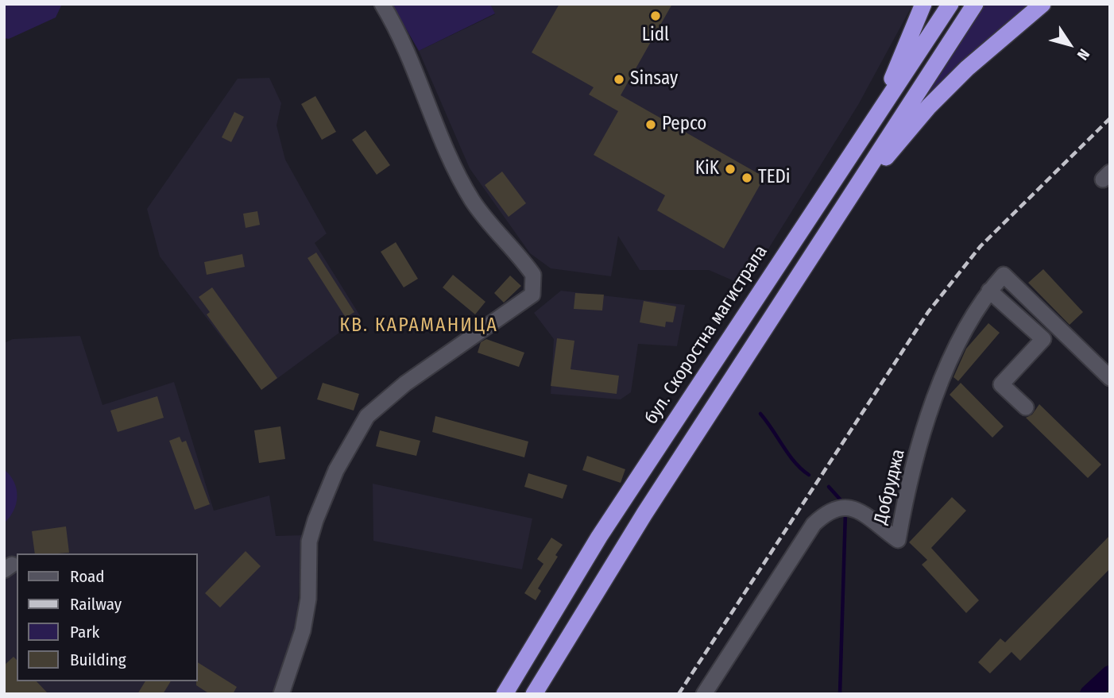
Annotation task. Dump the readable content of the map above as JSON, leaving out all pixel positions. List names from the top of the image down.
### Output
{
  "streets": {
    "highway": ["бул. Скоростна магистрала"],
    "street": ["Добруджа"]
  },
  "districts": ["КВ. КАРАМАНИЦА"],
  "places": [
    "Lidl",
    "Sinsay",
    "Pepco",
    "KiK",
    "TEDi"
  ],
  "legend": [
    "Road",
    "Railway",
    "Park",
    "Building"
  ],
  "north": "bottom right"
}
